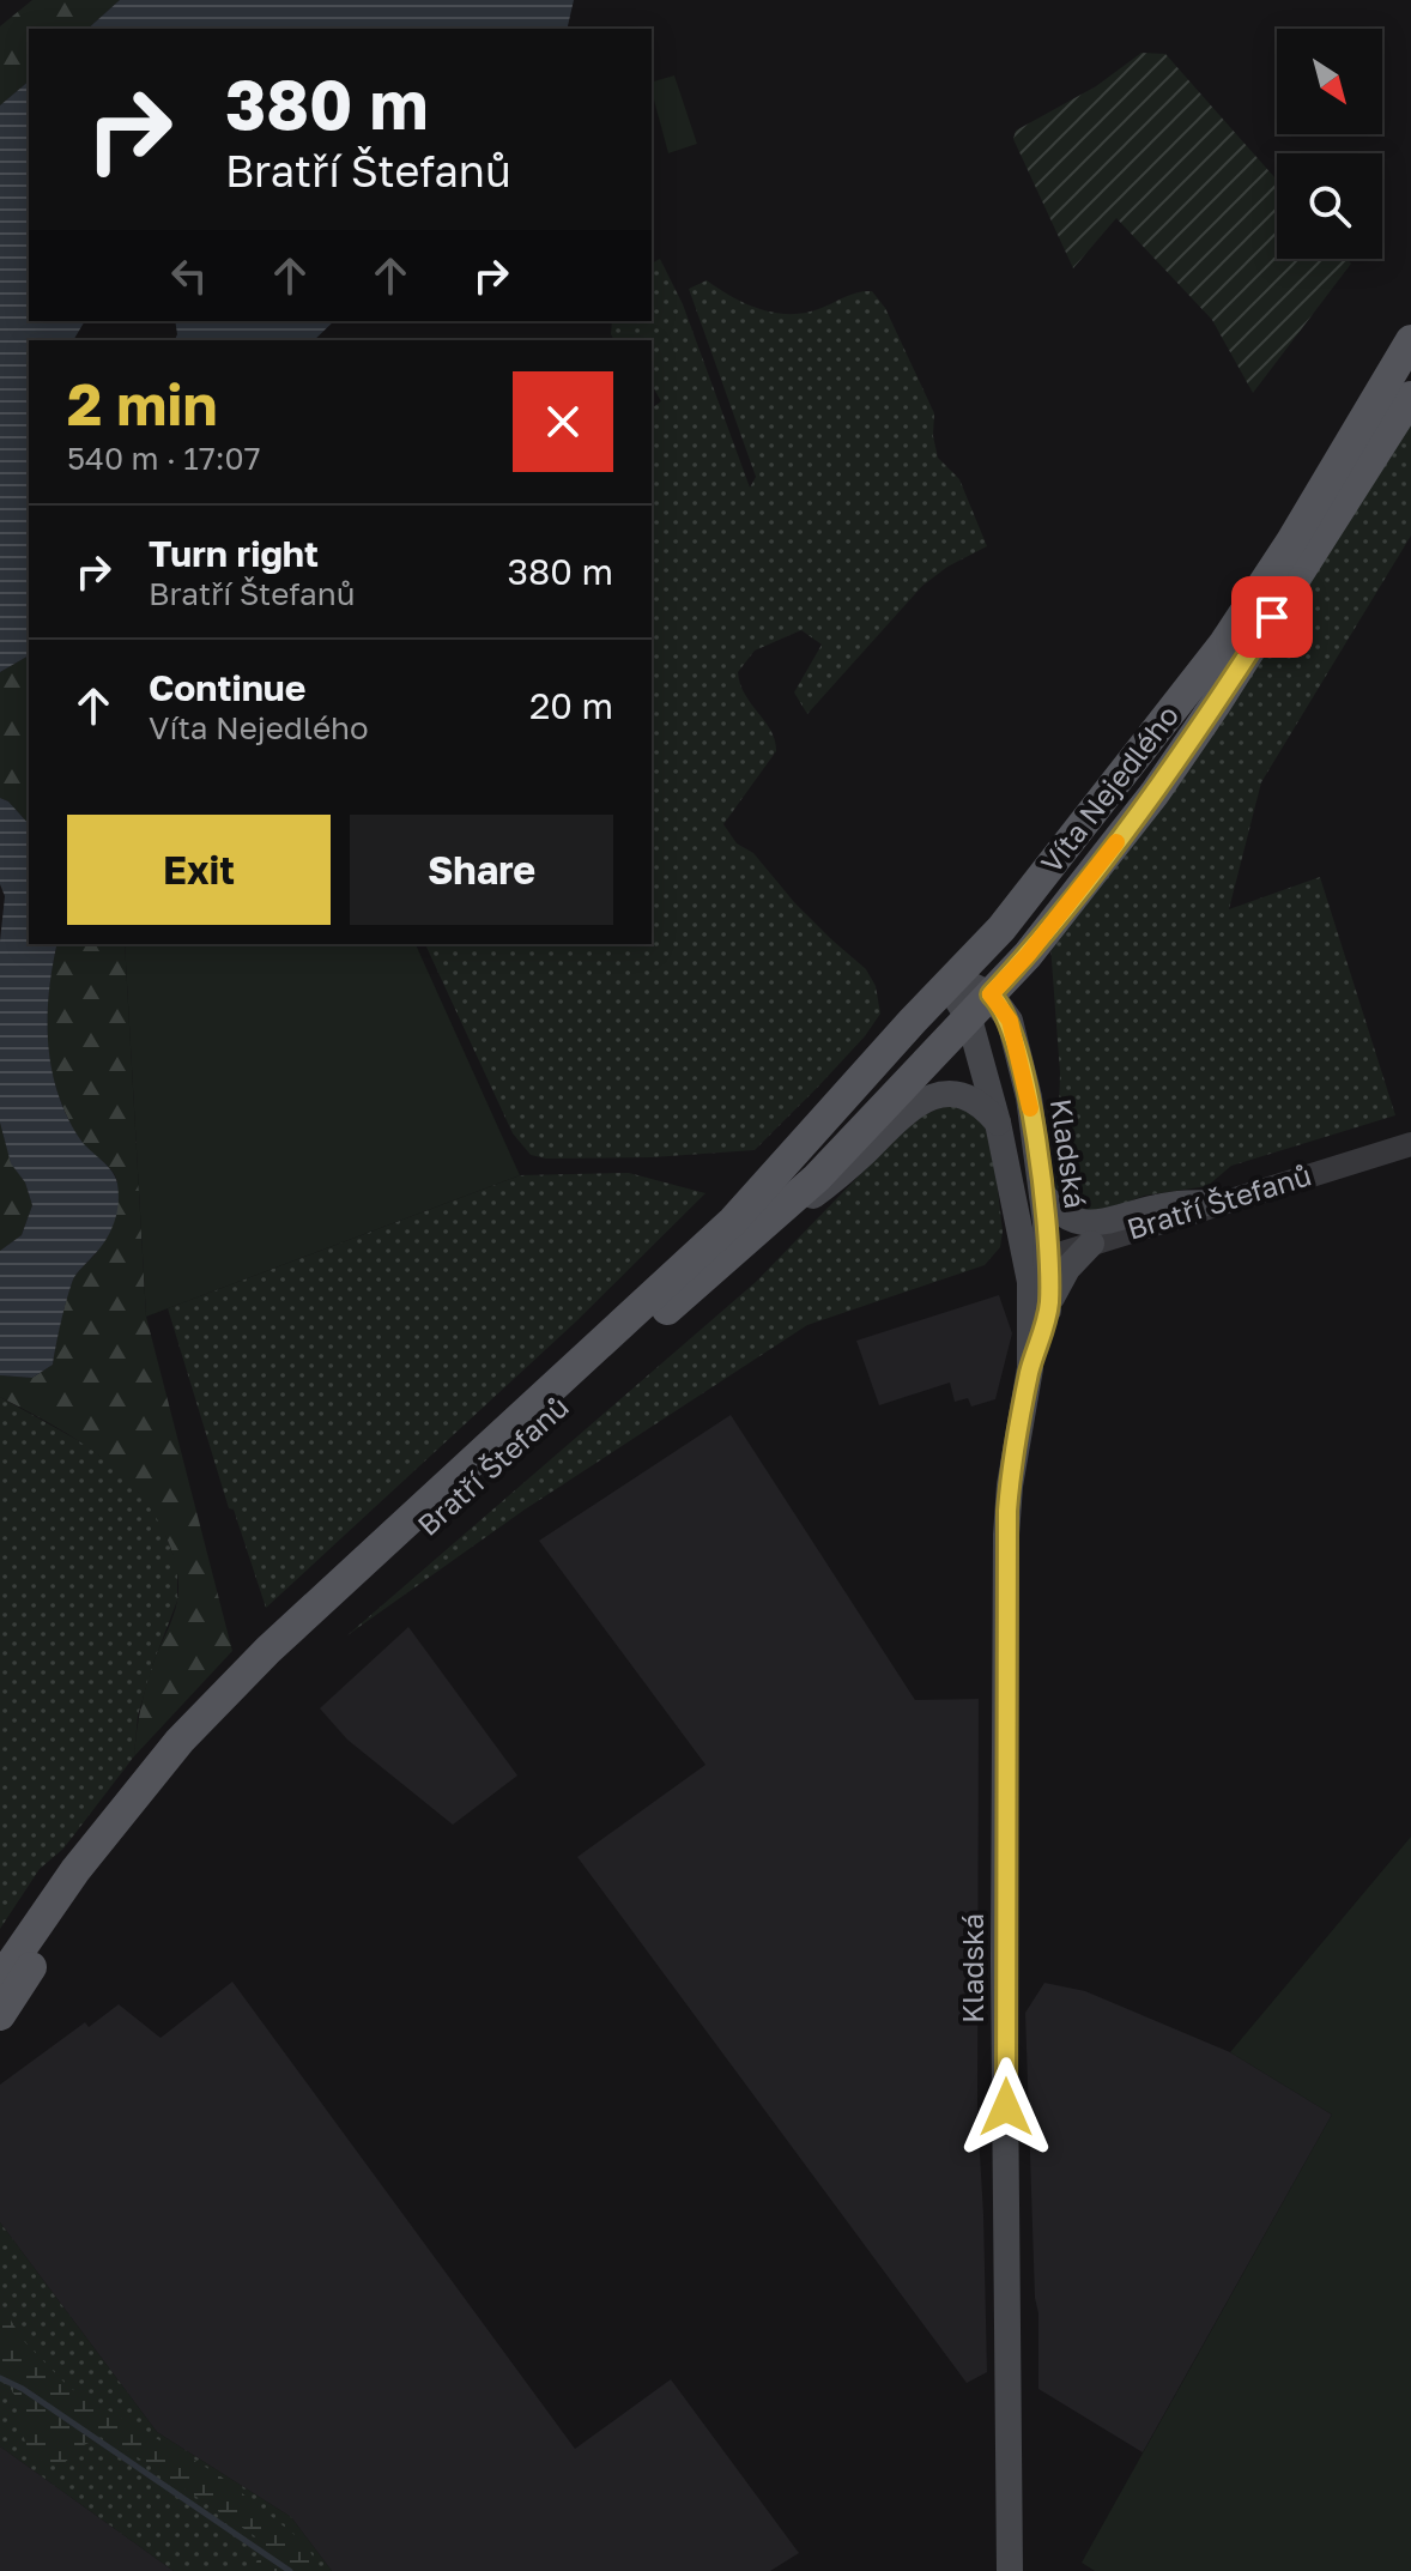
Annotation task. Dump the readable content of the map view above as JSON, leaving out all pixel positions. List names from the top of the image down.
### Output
{
  "streets": {
    "main road": ["Víta Nejedlého", "Kladská", "Bratří Štefanů"]
  },
  "crossings": [
    ["Víta Nejedlého", "Kladská"],
    ["Víta Nejedlého", "Bratří Štefanů"],
    ["Kladská", "Bratří Štefanů"]
  ],
  "north": "bottom right",
  "page": {
    "turn": ["380 m", "Bratří Štefanů"],
    "heading": ["2 min", "540 m · 17:07"],
    "list": [
      {
        "name": "Turn right",
        "note": "Bratří Štefanů",
        "value": "380 m"
      },
      {
        "name": "Continue",
        "note": "Víta Nejedlého",
        "value": "20 m"
      }
    ],
    "buttons": ["Exit", "Share"]
  }
}
